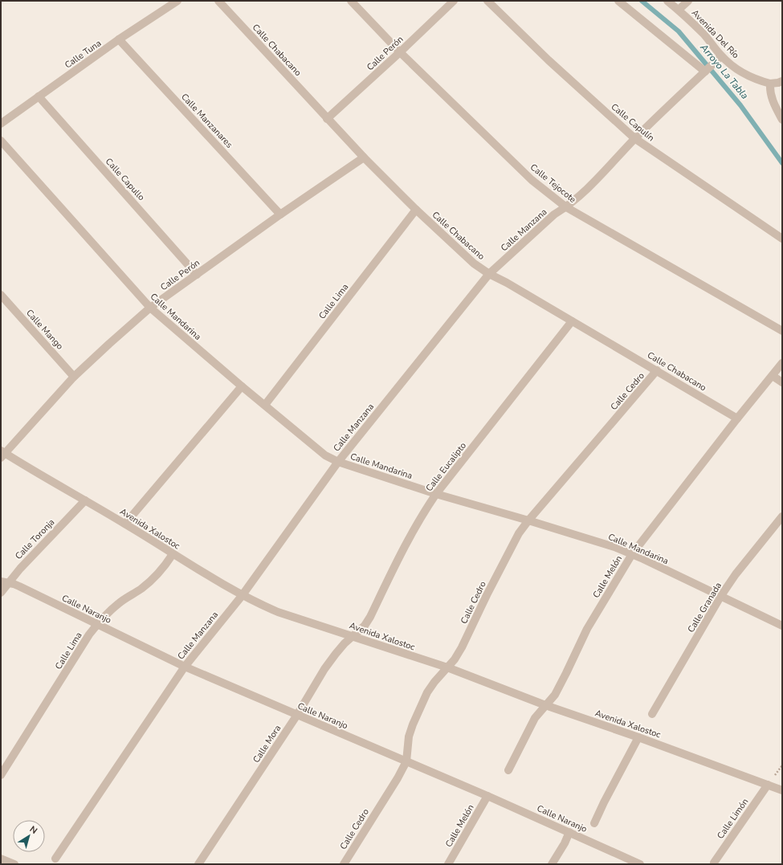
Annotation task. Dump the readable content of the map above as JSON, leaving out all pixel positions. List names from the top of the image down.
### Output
{
  "streets": {
    "street": [
      "Avenida Del Río",
      "Calle Chabacano",
      "Calle Perón",
      "Calle Tuna",
      "Calle Manzanares",
      "Calle Capulín",
      "Calle Capullo",
      "Calle Tejocote",
      "Calle Manzana",
      "Calle Lima",
      "Calle Mandarina",
      "Calle Mango",
      "Calle Cedro",
      "Calle Eucalipto",
      "Avenida Xalostoc",
      "Calle Toronja",
      "Calle Melón",
      "Calle Granada",
      "Calle Naranjo",
      "Calle Mora",
      "Calle Limón"
    ]
  },
  "crossings": [
    ["Avenida Del Río", "Calle Manzana"],
    ["Calle Chabacano", "Calle Perón"],
    ["Calle Chabacano", "Calle Manzana"],
    ["Calle Chabacano", "Calle Lima"],
    ["Calle Chabacano", "Calle Cedro"],
    ["Calle Chabacano", "Calle Eucalipto"],
    ["Calle Chabacano", "Calle Melón"],
    ["Calle Perón", "Calle Manzanares"],
    ["Calle Perón", "Calle Capullo"],
    ["Calle Perón", "Calle Tejocote"],
    ["Calle Perón", "Calle Mandarina"],
    ["Calle Perón", "Calle Mango"],
    ["Calle Perón", "Avenida Xalostoc"],
    ["Calle Tuna", "Calle Manzanares"],
    ["Calle Tuna", "Calle Capullo"],
    ["Calle Capulín", "Calle Manzana"],
    ["Calle Tejocote", "Calle Manzana"],
    ["Calle Manzana", "Calle Mandarina"],
    ["Calle Manzana", "Avenida Xalostoc"],
    ["Calle Manzana", "Calle Naranjo"],
    ["Calle Lima", "Calle Mandarina"],
    ["Calle Lima", "Avenida Xalostoc"],
    ["Calle Lima", "Calle Naranjo"],
    ["Calle Mandarina", "Calle Cedro"],
    ["Calle Mandarina", "Calle Eucalipto"],
    ["Calle Mandarina", "Calle Melón"],
    ["Calle Mandarina", "Calle Granada"],
    ["Calle Cedro", "Avenida Xalostoc"],
    ["Calle Cedro", "Calle Naranjo"],
    ["Calle Eucalipto", "Avenida Xalostoc"],
    ["Calle Eucalipto", "Calle Mora"],
    ["Avenida Xalostoc", "Calle Toronja"],
    ["Avenida Xalostoc", "Calle Melón"],
    ["Avenida Xalostoc", "Calle Mora"],
    ["Avenida Xalostoc", "Calle Limón"],
    ["Calle Toronja", "Calle Naranjo"],
    ["Calle Melón", "Calle Naranjo"],
    ["Calle Naranjo", "Calle Mora"]
  ],
  "water": ["Arroyo La Tabla"],
  "north": "top right"
}
